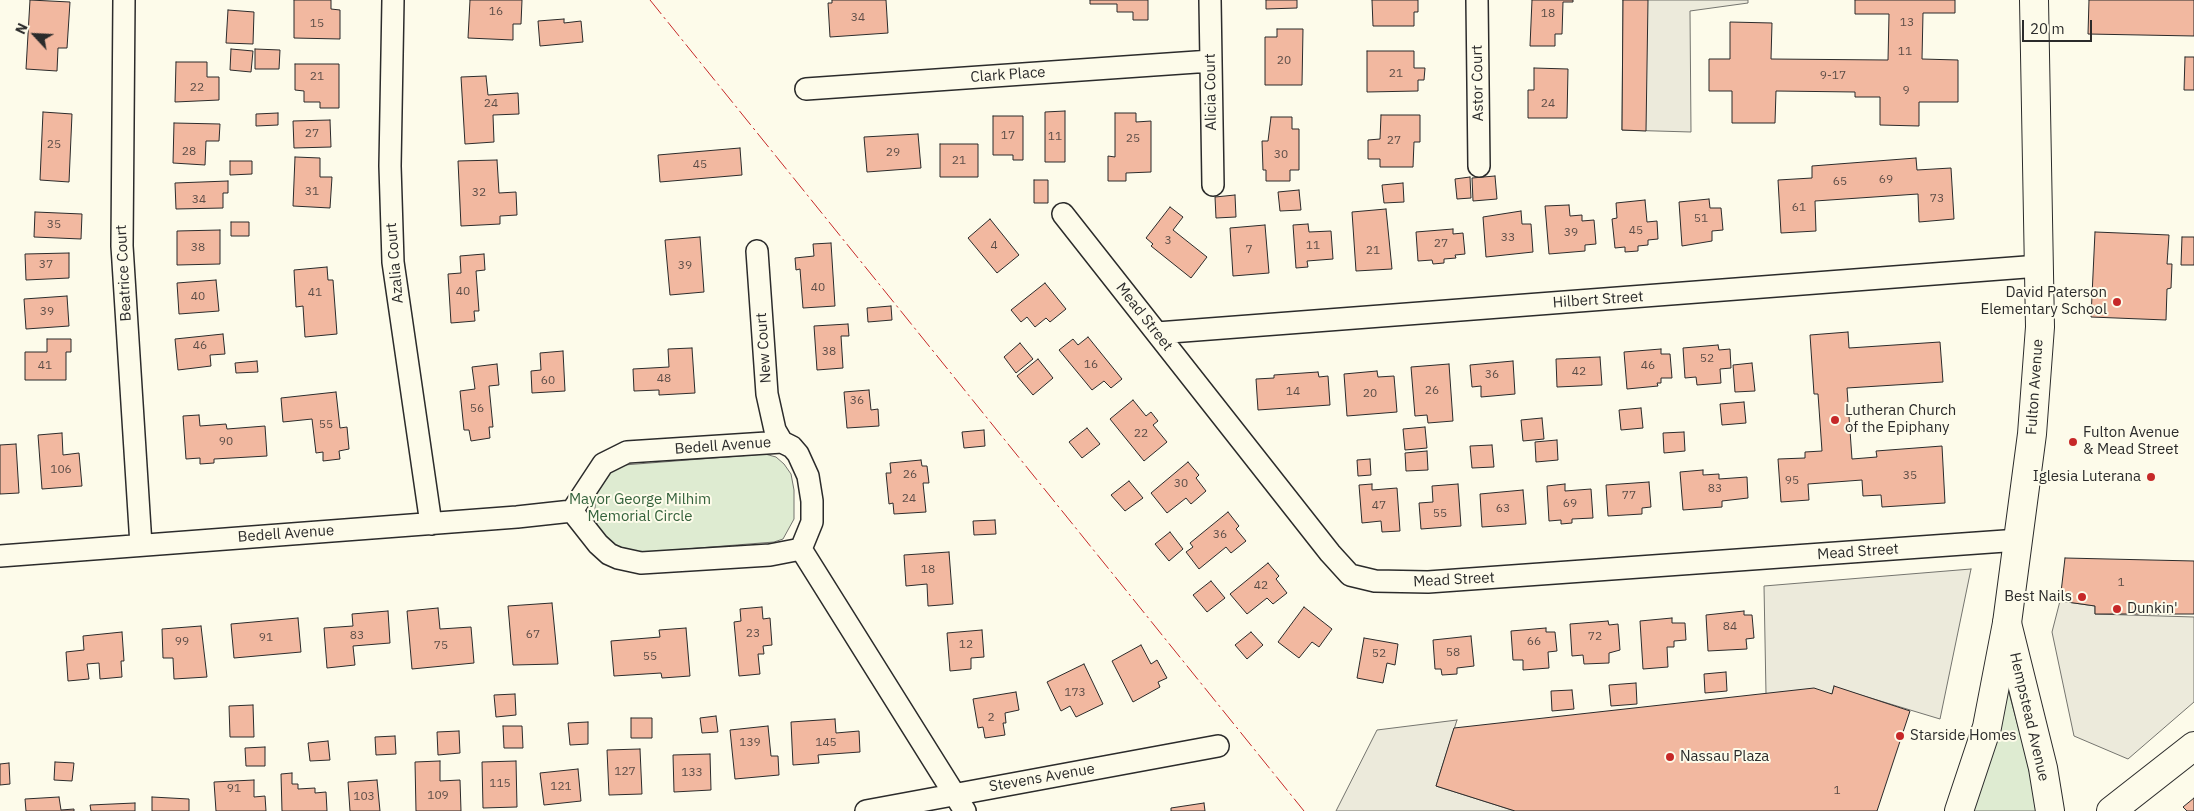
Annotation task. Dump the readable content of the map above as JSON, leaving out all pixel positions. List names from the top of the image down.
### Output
{
  "streets": {
    "main road": ["Fulton Avenue", "Hempstead Avenue"],
    "street": [
      "Clark Place",
      "Astor Court",
      "Alicia Court",
      "Azalia Court",
      "Beatrice Court",
      "Hilbert Street",
      "Mead Street",
      "New Court",
      "Bedell Avenue",
      "Stevens Avenue"
    ]
  },
  "crossings": [
    ["Clark Place", "Alicia Court"],
    ["Azalia Court", "Bedell Avenue"],
    ["Beatrice Court", "Bedell Avenue"],
    ["Hilbert Street", "Mead Street"],
    ["Hilbert Street", "Fulton Avenue"],
    ["Mead Street", "Fulton Avenue"],
    ["New Court", "Bedell Avenue"],
    ["Fulton Avenue", "Hempstead Avenue"]
  ],
  "parks": ["Mayor George Milhim Memorial Circle"],
  "places": [
    "David Paterson Elementary School",
    "Lutheran Church of the Epiphany",
    "Fulton Avenue & Mead Street",
    "Iglesia Luterana",
    "Best Nails",
    "Dunkin'",
    "Starside Homes",
    "Nassau Plaza"
  ],
  "house_numbers": [
    "16",
    "18",
    "34",
    "13",
    "15",
    "11",
    "20",
    "21",
    "9-17",
    "21",
    "22",
    "9",
    "24",
    "24",
    "27",
    "17",
    "11",
    "25",
    "27",
    "25",
    "28",
    "29",
    "30",
    "21",
    "45",
    "69",
    "65",
    "31",
    "32",
    "73",
    "34",
    "61",
    "51",
    "35",
    "45",
    "39",
    "33",
    "3",
    "27",
    "4",
    "11",
    "38",
    "7",
    "21",
    "37",
    "39",
    "40",
    "40",
    "41",
    "40",
    "39",
    "46",
    "38",
    "52",
    "16",
    "41",
    "46",
    "42",
    "36",
    "48",
    "60",
    "26",
    "14",
    "20",
    "36",
    "56",
    "55",
    "22",
    "90",
    "106",
    "26",
    "35",
    "95",
    "30",
    "83",
    "77",
    "24",
    "69",
    "47",
    "63",
    "55",
    "36",
    "18",
    "1",
    "42",
    "84",
    "23",
    "67",
    "83",
    "72",
    "91",
    "99",
    "66",
    "12",
    "75",
    "58",
    "52",
    "55",
    "173",
    "2",
    "139",
    "145",
    "127",
    "133",
    "115",
    "121",
    "91",
    "1",
    "109",
    "103"
  ],
  "scale_bar": "20 m",
  "north": "top left"
}
